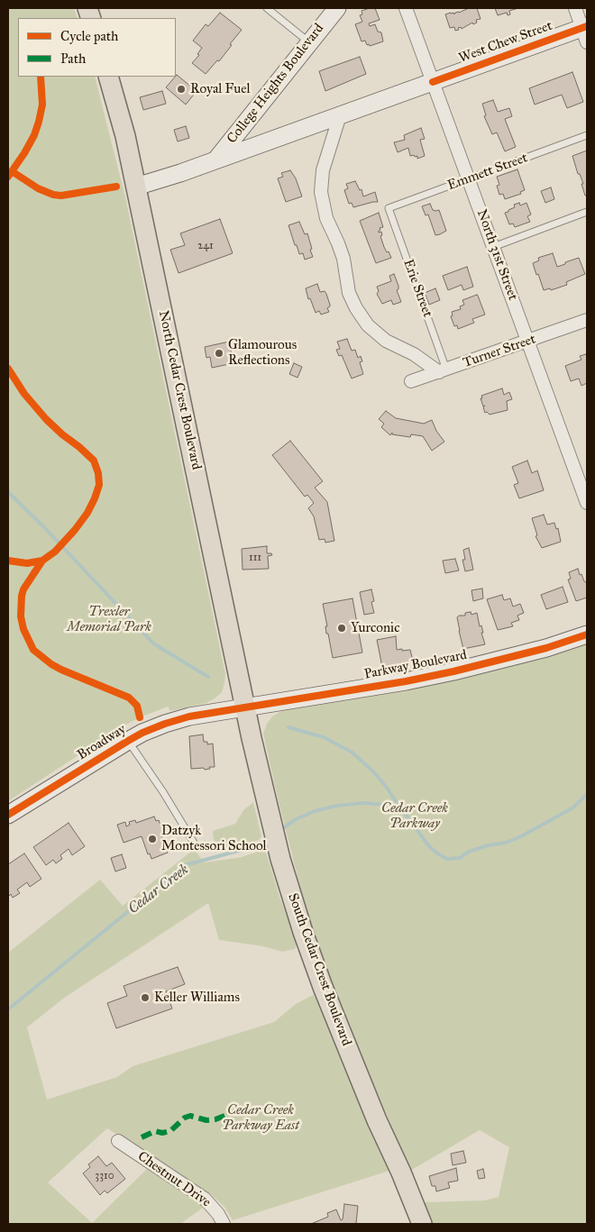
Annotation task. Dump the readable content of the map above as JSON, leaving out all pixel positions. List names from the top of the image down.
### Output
{
  "streets": {
    "main road": ["North Cedar Crest Boulevard", "South Cedar Crest Boulevard"],
    "street": [
      "West Chew Street",
      "College Heights Boulevard",
      "North 31st Street",
      "Turner Street",
      "Parkway Boulevard",
      "Broadway",
      "Chestnut Drive"
    ],
    "lane": ["Emmett Street", "Erie Street"]
  },
  "crossings": [
    ["West Chew Street", "College Heights Boulevard"],
    ["West Chew Street", "North 31st Street"],
    ["West Chew Street", "North Cedar Crest Boulevard"],
    ["Emmett Street", "North 31st Street"],
    ["Emmett Street", "Erie Street"],
    ["North 31st Street", "Turner Street"],
    ["Erie Street", "Turner Street"],
    ["North Cedar Crest Boulevard", "Parkway Boulevard"],
    ["North Cedar Crest Boulevard", "Broadway"],
    ["North Cedar Crest Boulevard", "South Cedar Crest Boulevard"],
    ["Parkway Boulevard", "Broadway"],
    ["Parkway Boulevard", "South Cedar Crest Boulevard"],
    ["Broadway", "South Cedar Crest Boulevard"]
  ],
  "water": ["Cedar Creek"],
  "parks": ["Trexler Memorial Park", "Cedar Creek Parkway", "Cedar Creek Parkway East"],
  "places": [
    "Royal Fuel",
    "Glamourous Reflections",
    "Yurconic",
    "Datzyk Montessori School",
    "Keller Williams"
  ],
  "house_numbers": ["241", "111", "3310"],
  "legend": ["Cycle path", "Path"]
}
